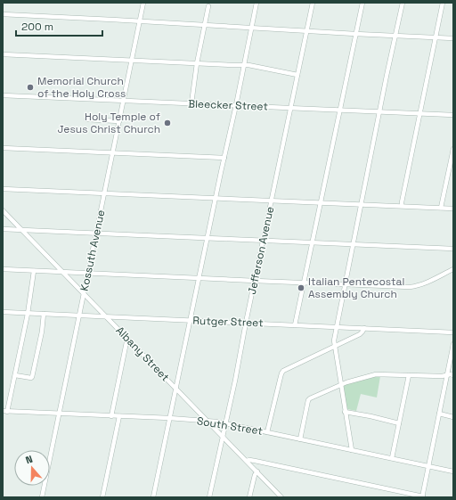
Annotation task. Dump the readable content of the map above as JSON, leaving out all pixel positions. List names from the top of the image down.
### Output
{
  "streets": {
    "street": [
      "Bleecker Street",
      "Kossuth Avenue",
      "Jefferson Avenue",
      "Rutger Street",
      "Albany Street",
      "South Street"
    ]
  },
  "crossings": [
    ["Bleecker Street", "Kossuth Avenue"],
    ["Bleecker Street", "Jefferson Avenue"],
    ["Kossuth Avenue", "Rutger Street"],
    ["Kossuth Avenue", "Albany Street"],
    ["Kossuth Avenue", "South Street"],
    ["Jefferson Avenue", "Rutger Street"],
    ["Jefferson Avenue", "Albany Street"],
    ["Jefferson Avenue", "South Street"],
    ["Rutger Street", "Albany Street"],
    ["Albany Street", "South Street"]
  ],
  "places": ["Memorial Church of the Holy Cross", "Holy Temple of Jesus Christ Church", "Italian Pentecostal Assembly Church"],
  "scale_bar": "200 m",
  "north": "top"
}
